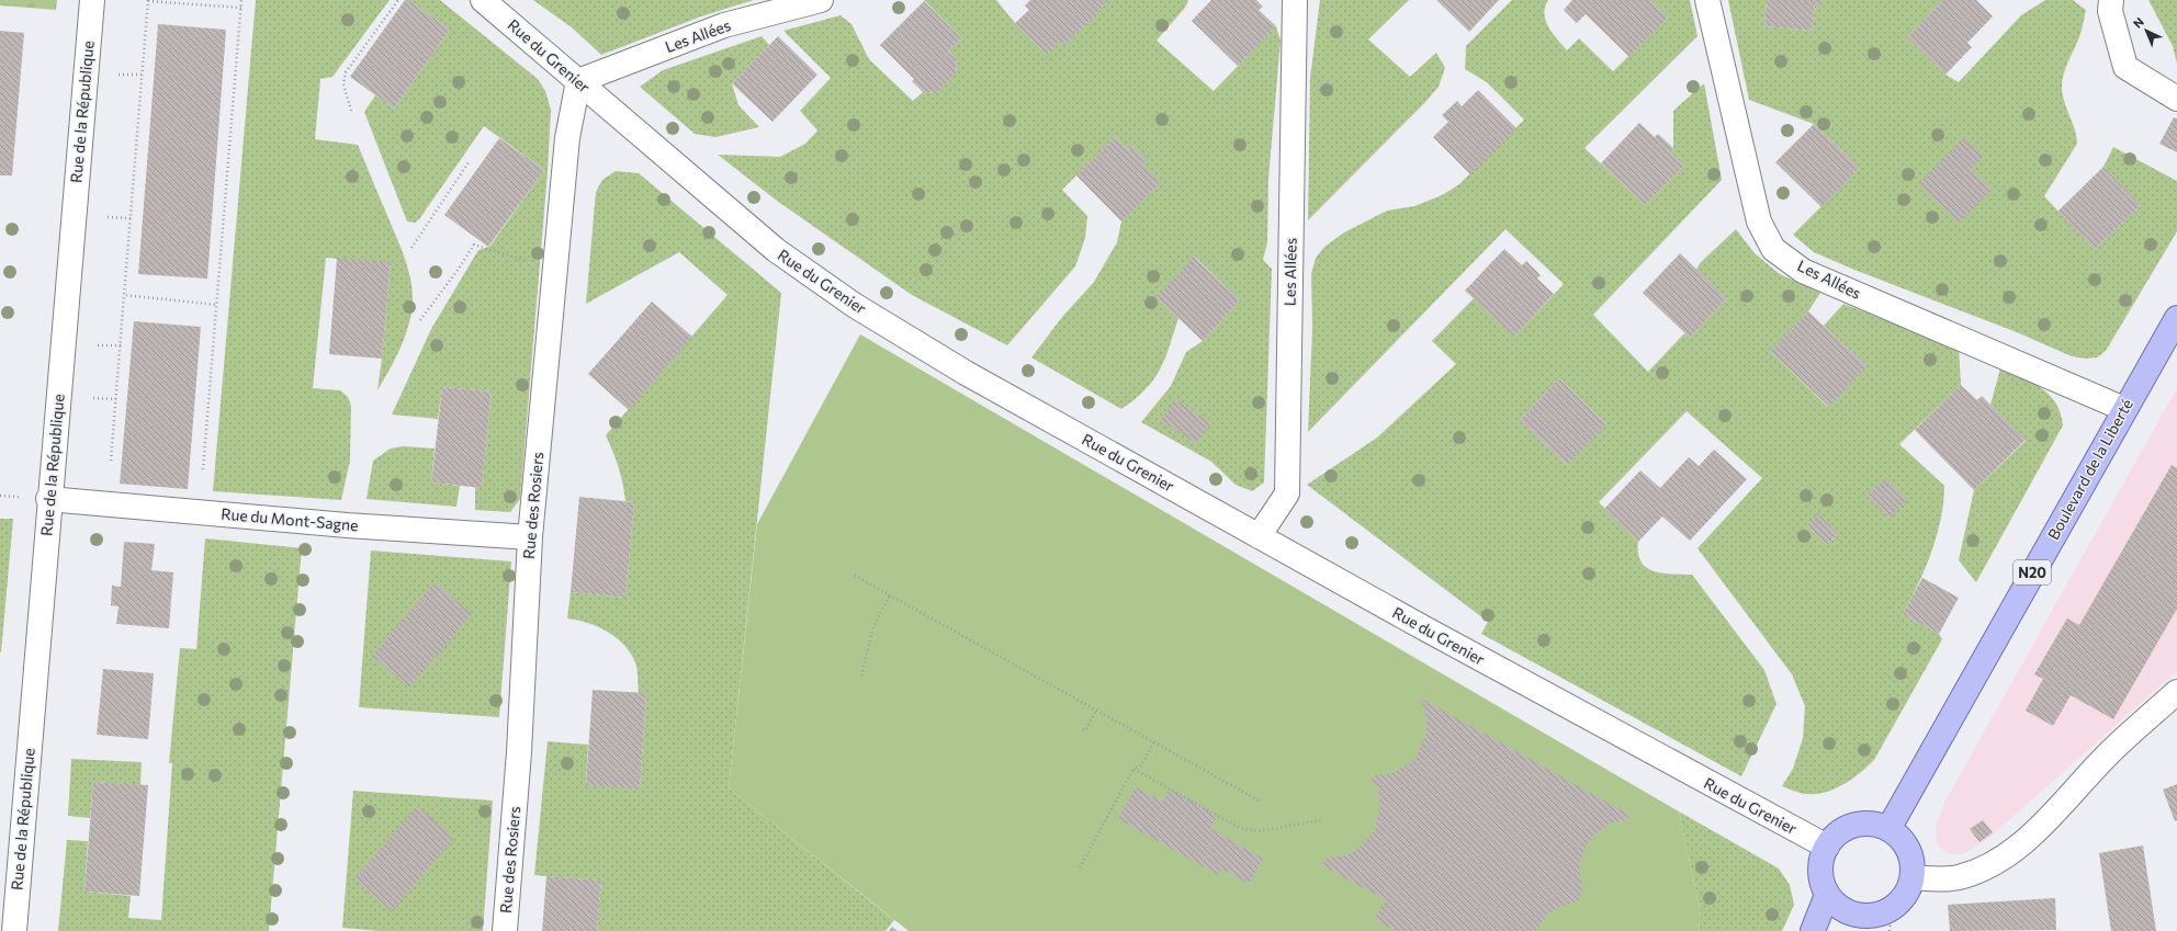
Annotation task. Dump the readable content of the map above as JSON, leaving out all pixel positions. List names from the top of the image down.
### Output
{
  "streets": {
    "main road": ["Boulevard de la Liberté", "N20"],
    "street": [
      "Les Allées",
      "Rue du Grenier",
      "Rue de la République",
      "Rue des Rosiers",
      "Rue du Mont-Sagne"
    ]
  },
  "crossings": [
    ["Les Allées", "Rue du Grenier"],
    ["Les Allées", "Boulevard de la Liberté"],
    ["Les Allées", "Rue des Rosiers"],
    ["Rue du Grenier", "Boulevard de la Liberté"],
    ["Rue du Grenier", "Rue des Rosiers"],
    ["Rue de la République", "Rue du Mont-Sagne"],
    ["Rue des Rosiers", "Rue du Mont-Sagne"]
  ],
  "north": "top left"
}
